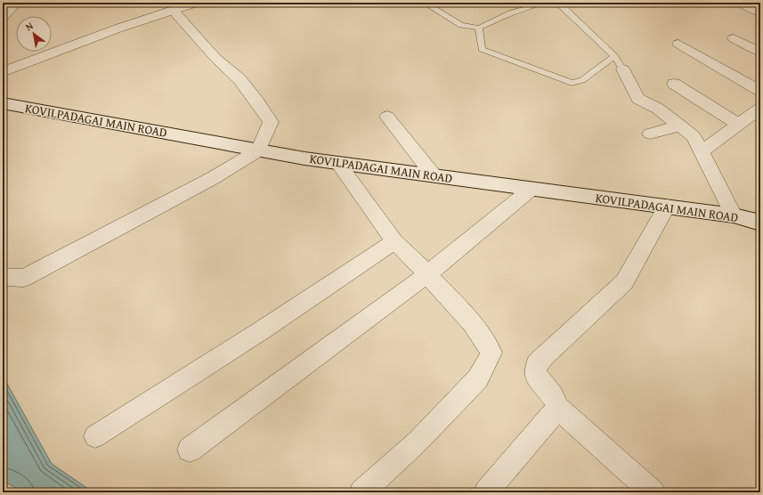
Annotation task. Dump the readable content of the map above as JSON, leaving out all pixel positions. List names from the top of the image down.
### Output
{
  "streets": {
    "main road": ["KOVILPADAGAI MAIN ROAD"]
  },
  "north": "top left"
}
